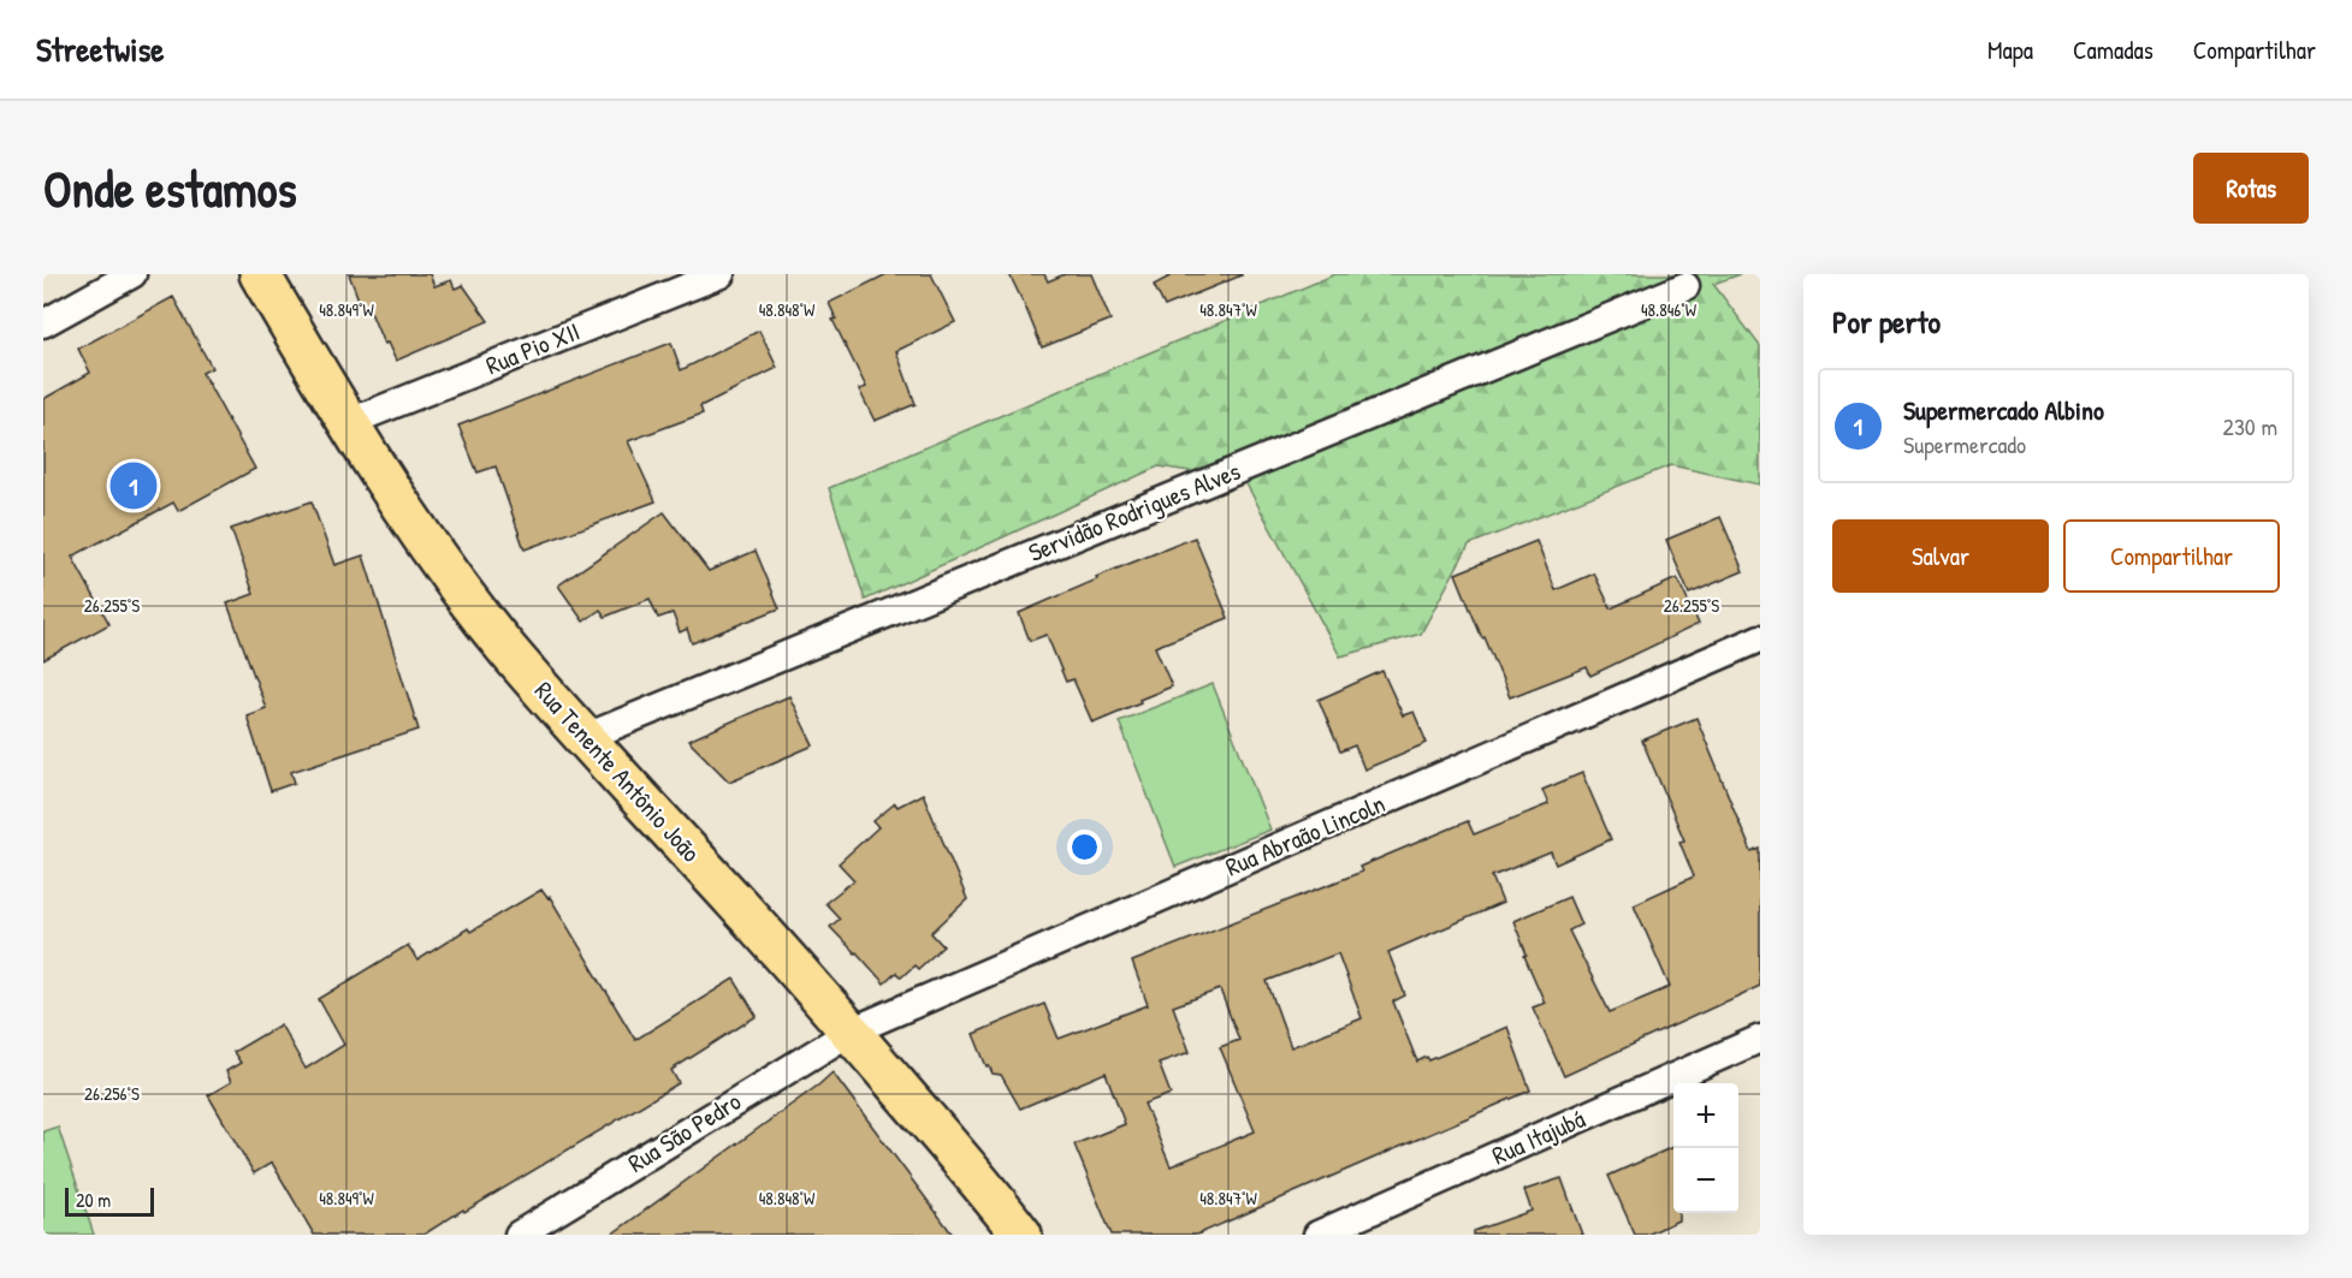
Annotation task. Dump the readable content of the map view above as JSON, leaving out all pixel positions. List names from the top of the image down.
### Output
{
  "streets": {
    "main road": ["Rua Tenente Antônio João"],
    "street": [
      "Rua Pio XII",
      "Servidão Rodrigues Alves",
      "Rua Abraão Lincoln",
      "Rua São Pedro",
      "Rua Itajubá"
    ]
  },
  "crossings": [
    ["Rua Pio XII", "Rua Tenente Antônio João"],
    ["Servidão Rodrigues Alves", "Rua Tenente Antônio João"],
    ["Rua Tenente Antônio João", "Rua Abraão Lincoln"],
    ["Rua Tenente Antônio João", "Rua São Pedro"],
    ["Rua Abraão Lincoln", "Rua São Pedro"]
  ],
  "scale_bar": "20 m",
  "page": {
    "header": "Streetwise",
    "nav": ["Mapa", "Camadas", "Compartilhar"],
    "buttons": [
      "Rotas",
      ["Salvar", "Compartilhar"]
    ],
    "title": "Onde estamos",
    "heading": "Por perto",
    "list": [
      {
        "mark": "1",
        "name": "Supermercado Albino",
        "note": "Supermercado",
        "value": "230 m"
      }
    ],
    "pins": "1",
    "map_buttons": ["+", "−"],
    "scale": "20 m"
  },
  "coordinates": [
    "48.849°W",
    "48.848°W",
    "48.847°W",
    "48.846°W",
    "26.255°S",
    "26.256°S"
  ]
}
